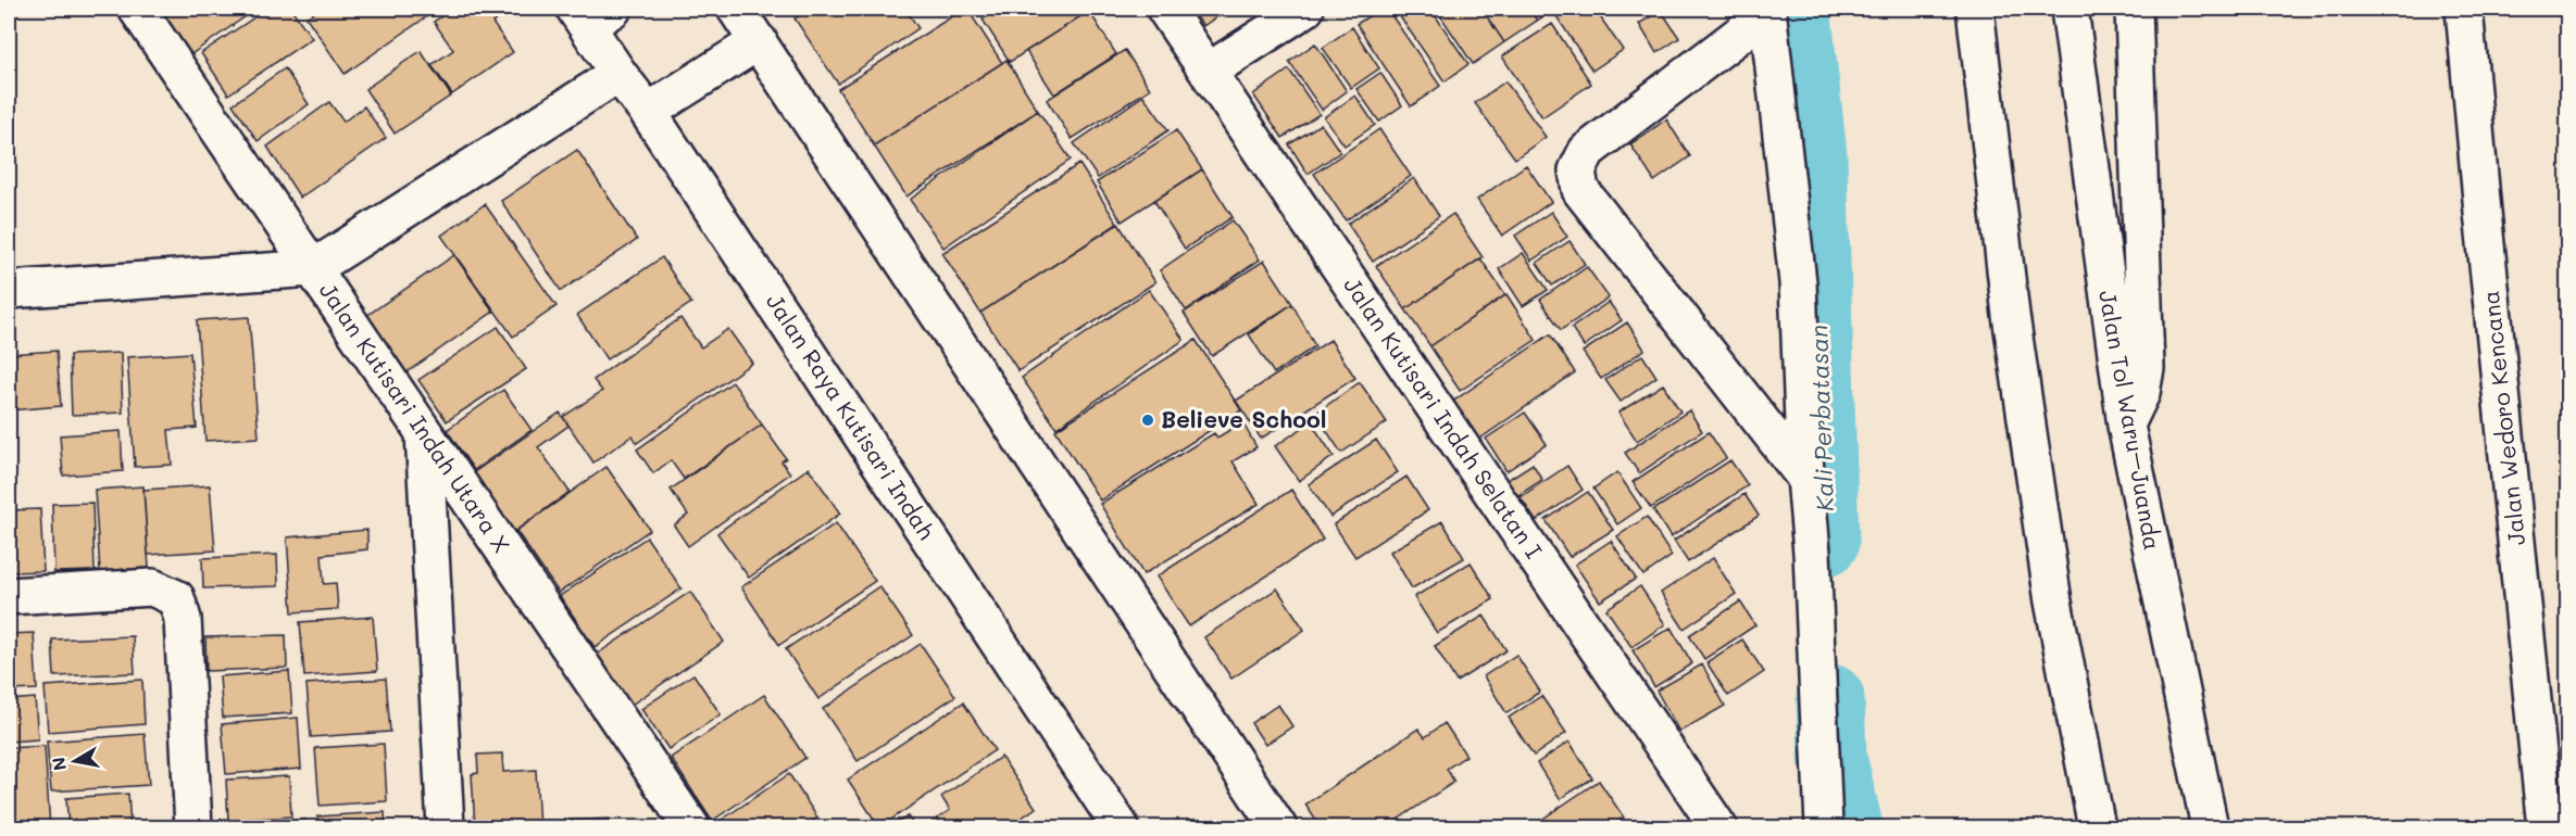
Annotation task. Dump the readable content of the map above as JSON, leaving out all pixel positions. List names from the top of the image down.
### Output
{
  "streets": {
    "main road": [
      "Jalan Raya Kutisari Indah",
      "Jalan Kutisari Indah Utara X",
      "Jalan Kutisari Indah Selatan I",
      "Jalan Wedoro Kencana",
      "Jalan Tol Waru–Juanda"
    ]
  },
  "water": ["Kali Perbatasan"],
  "places": ["Believe School"],
  "north": "left"
}
